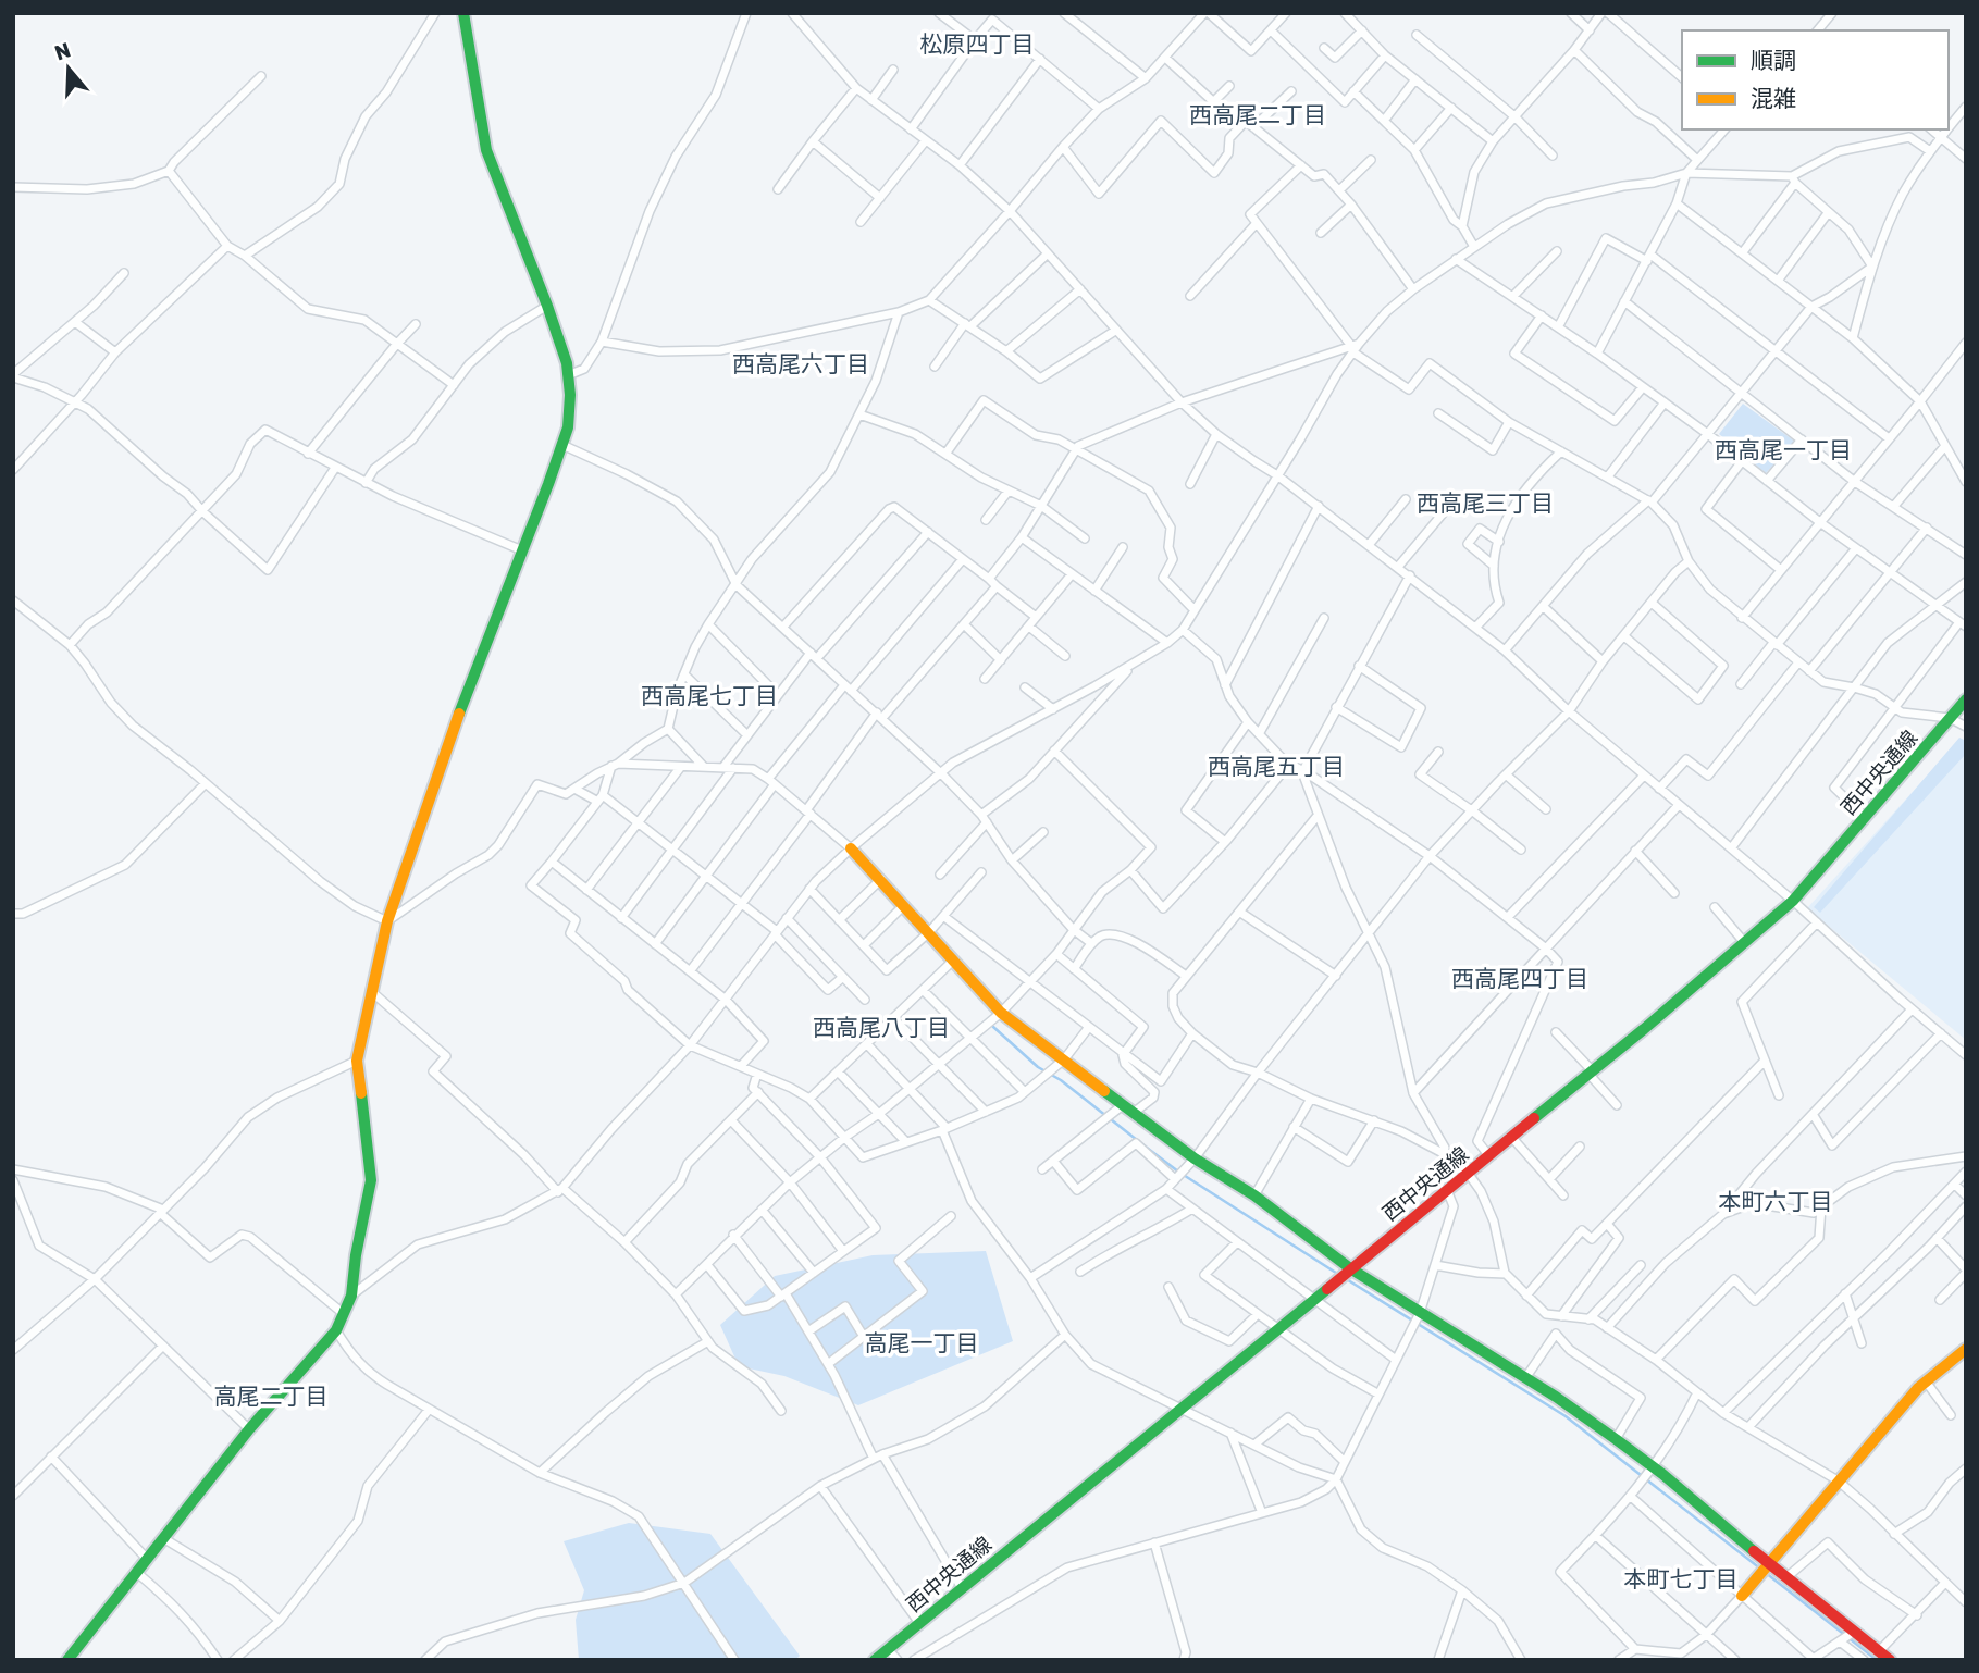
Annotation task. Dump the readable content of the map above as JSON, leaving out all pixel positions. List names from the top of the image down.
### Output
{
  "streets": {
    "street": ["西中央通線"]
  },
  "districts": [
    "松原四丁目",
    "西高尾二丁目",
    "西高尾六丁目",
    "西高尾一丁目",
    "西高尾三丁目",
    "西高尾七丁目",
    "西高尾五丁目",
    "西高尾四丁目",
    "西高尾八丁目",
    "本町六丁目",
    "高尾一丁目",
    "高尾二丁目",
    "本町七丁目"
  ],
  "legend": ["順調", "混雑"],
  "north": "top"
}
